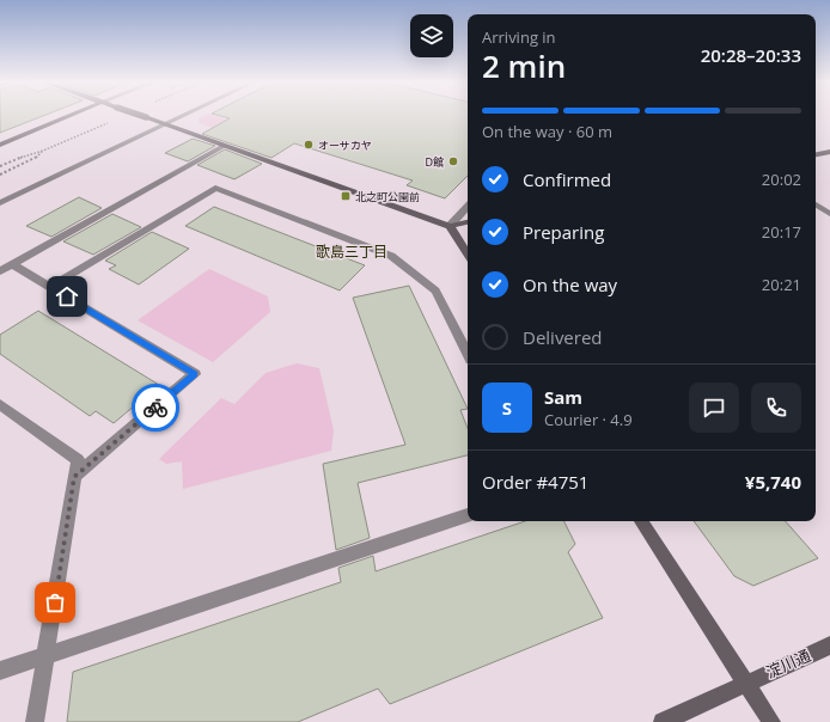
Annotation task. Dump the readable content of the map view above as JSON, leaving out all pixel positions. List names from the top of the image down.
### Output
{
  "streets": {
    "street": ["淀川通"]
  },
  "districts": ["歌島三丁目"],
  "places": {
    "other": ["オーサカヤ", "D館"],
    "transit": ["北之町公園前"]
  },
  "page": {
    "heading": ["2 min", "Arriving in", "20:28–20:33"],
    "panel": [
      "Sam",
      "Courier · 4.9",
      "Order #4751",
      "¥5,740"
    ],
    "bar": "On the way · 60 m",
    "list": [
      ["Confirmed", "20:02"],
      ["Preparing", "20:17"],
      ["On the way", "20:21"],
      "Delivered"
    ],
    "round": "S"
  }
}
